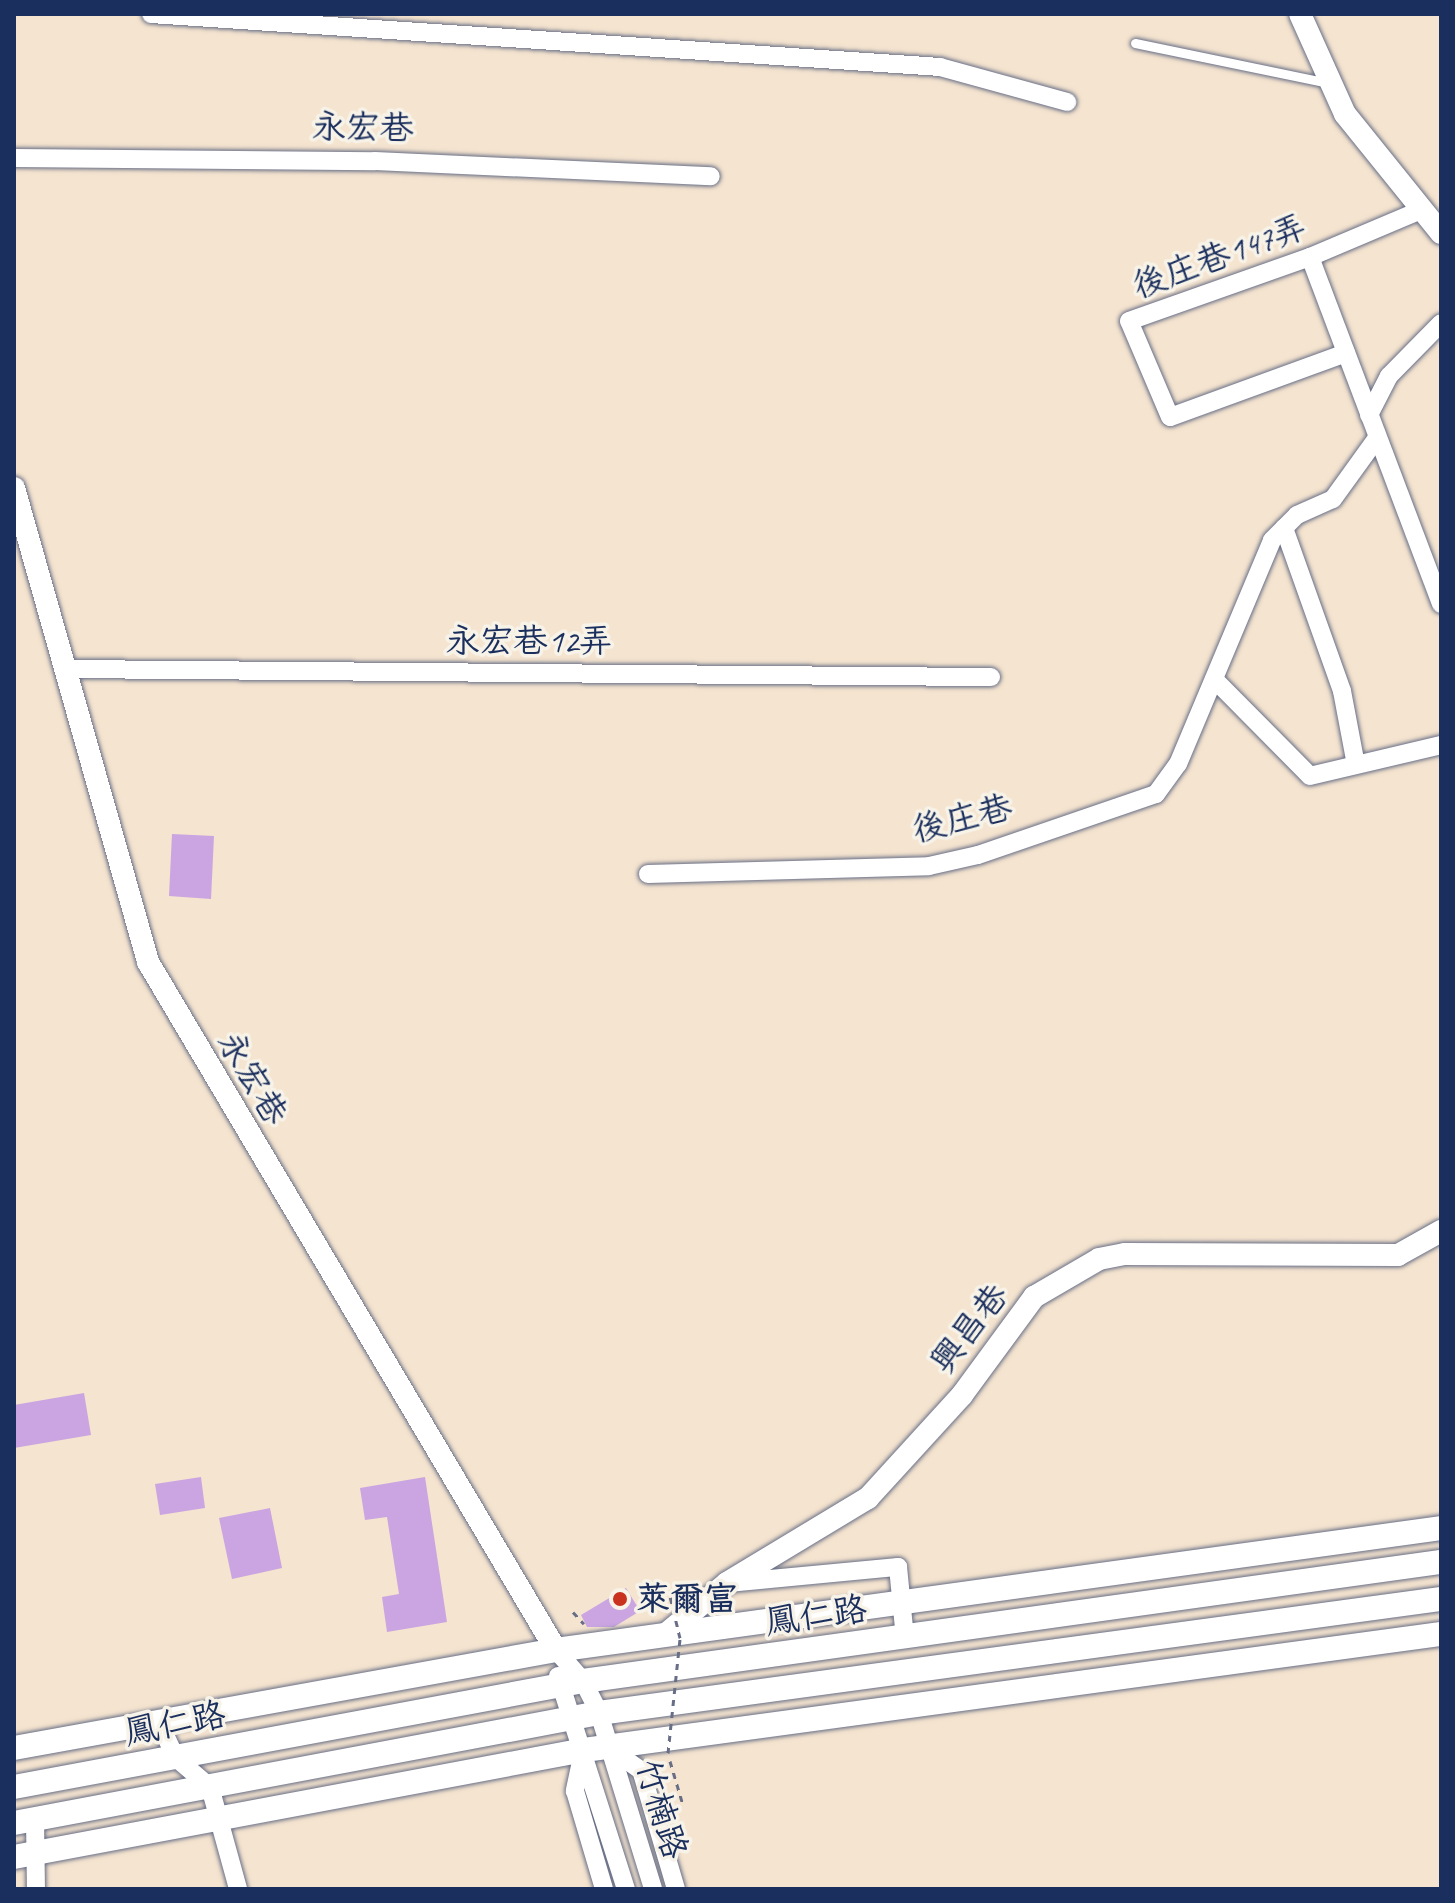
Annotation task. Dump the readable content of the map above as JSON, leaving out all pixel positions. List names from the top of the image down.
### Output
{
  "streets": {
    "main road": ["鳳仁路"],
    "street": [
      "永宏巷",
      "後庄巷147弄",
      "永宏巷12弄",
      "後庄巷",
      "興昌巷",
      "竹楠路"
    ]
  },
  "crossings": [
    ["永宏巷", "永宏巷12弄"],
    ["永宏巷", "鳳仁路"],
    ["永宏巷", "竹楠路"],
    ["興昌巷", "鳳仁路"],
    ["鳳仁路", "竹楠路"]
  ],
  "places": ["萊爾富"]
}
